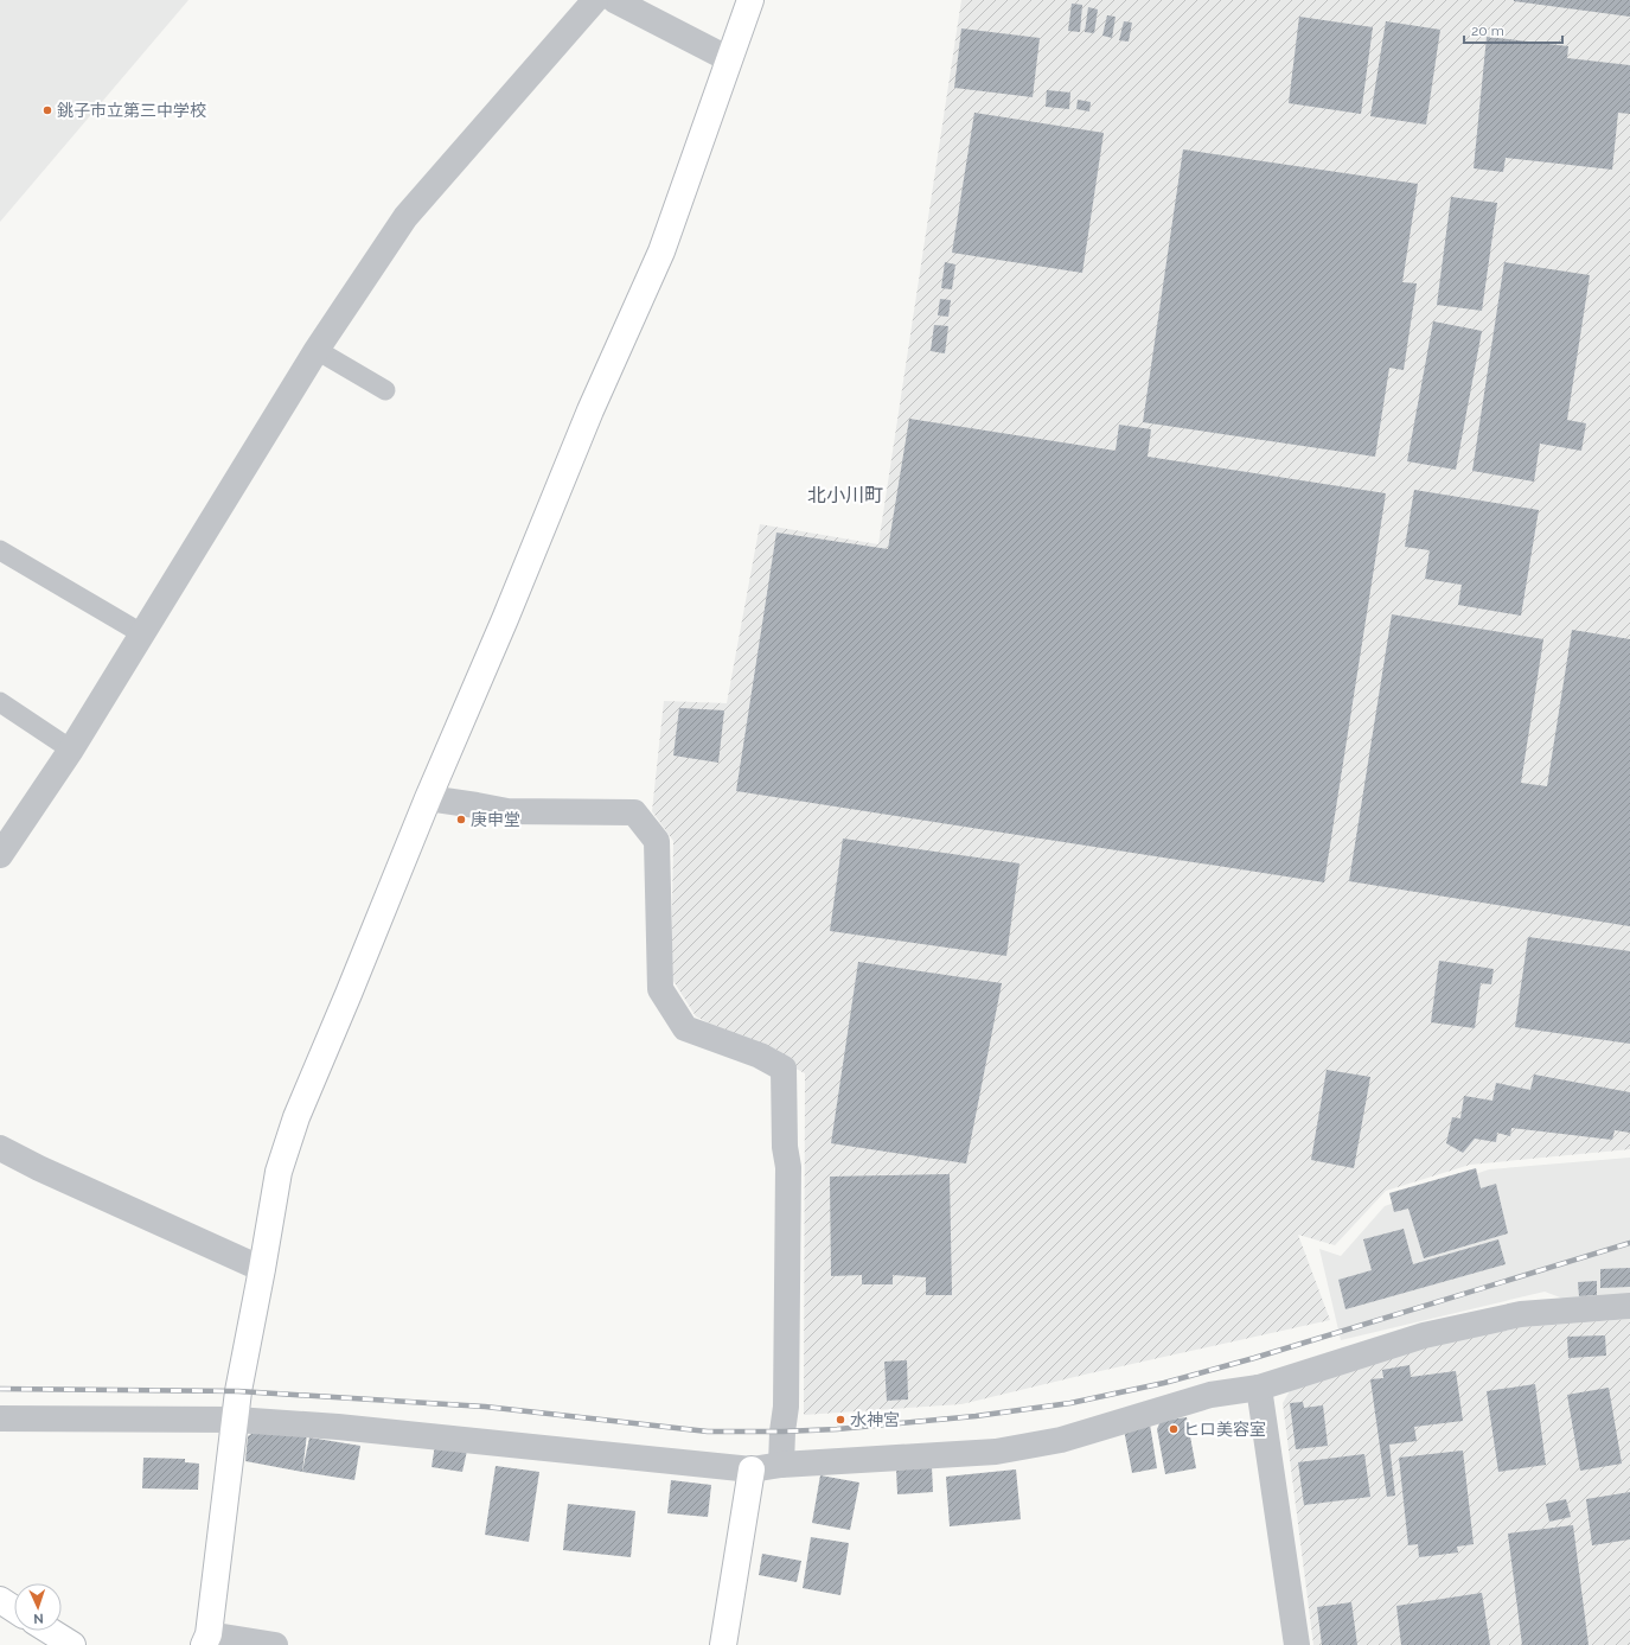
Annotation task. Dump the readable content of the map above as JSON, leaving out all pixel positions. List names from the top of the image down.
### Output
{
  "districts": ["北小川町"],
  "places": [
    "銚子市立第三中学校",
    "庚申堂",
    "水神宮",
    "ヒロ美容室"
  ],
  "scale_bar": "20 m",
  "north": "bottom"
}
